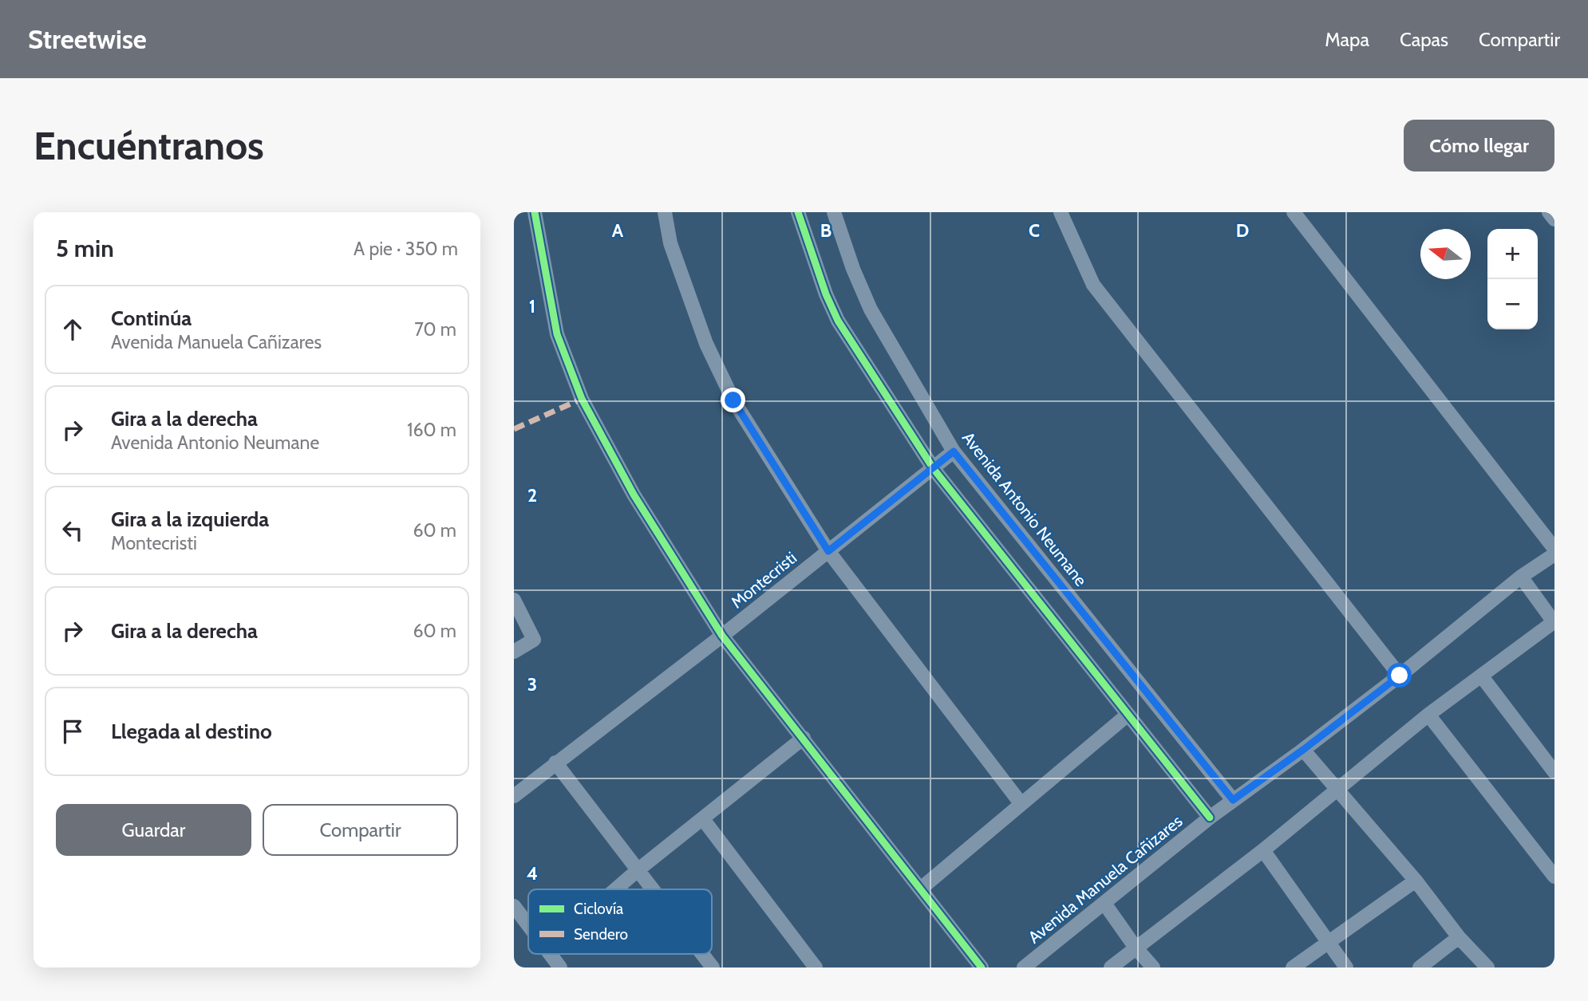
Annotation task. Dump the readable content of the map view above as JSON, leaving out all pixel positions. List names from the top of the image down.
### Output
{
  "streets": {
    "street": ["Avenida Antonio Neumane", "Montecristi", "Avenida Manuela Cañizares"]
  },
  "crossings": [
    ["Avenida Antonio Neumane", "Montecristi"],
    ["Avenida Antonio Neumane", "Avenida Manuela Cañizares"]
  ],
  "legend": ["Ciclovía", "Sendero"],
  "north": "left",
  "page": {
    "header": "Streetwise",
    "nav": ["Mapa", "Capas", "Compartir"],
    "buttons": [
      "Cómo llegar",
      ["Guardar", "Compartir"]
    ],
    "title": "Encuéntranos",
    "heading": ["5 min", "A pie · 350 m"],
    "map_buttons": ["+", "−"],
    "list": [
      ["Continúa", "Avenida Manuela Cañizares", "70 m"],
      ["Gira a la derecha", "Avenida Antonio Neumane", "160 m"],
      ["Gira a la izquierda", "Montecristi", "60 m"],
      ["Gira a la derecha", "60 m"],
      "Llegada al destino"
    ]
  },
  "grid": {
    "columns": [
      "A",
      "B",
      "C",
      "D"
    ],
    "rows": [
      "1",
      "2",
      "3",
      "4"
    ]
  }
}
